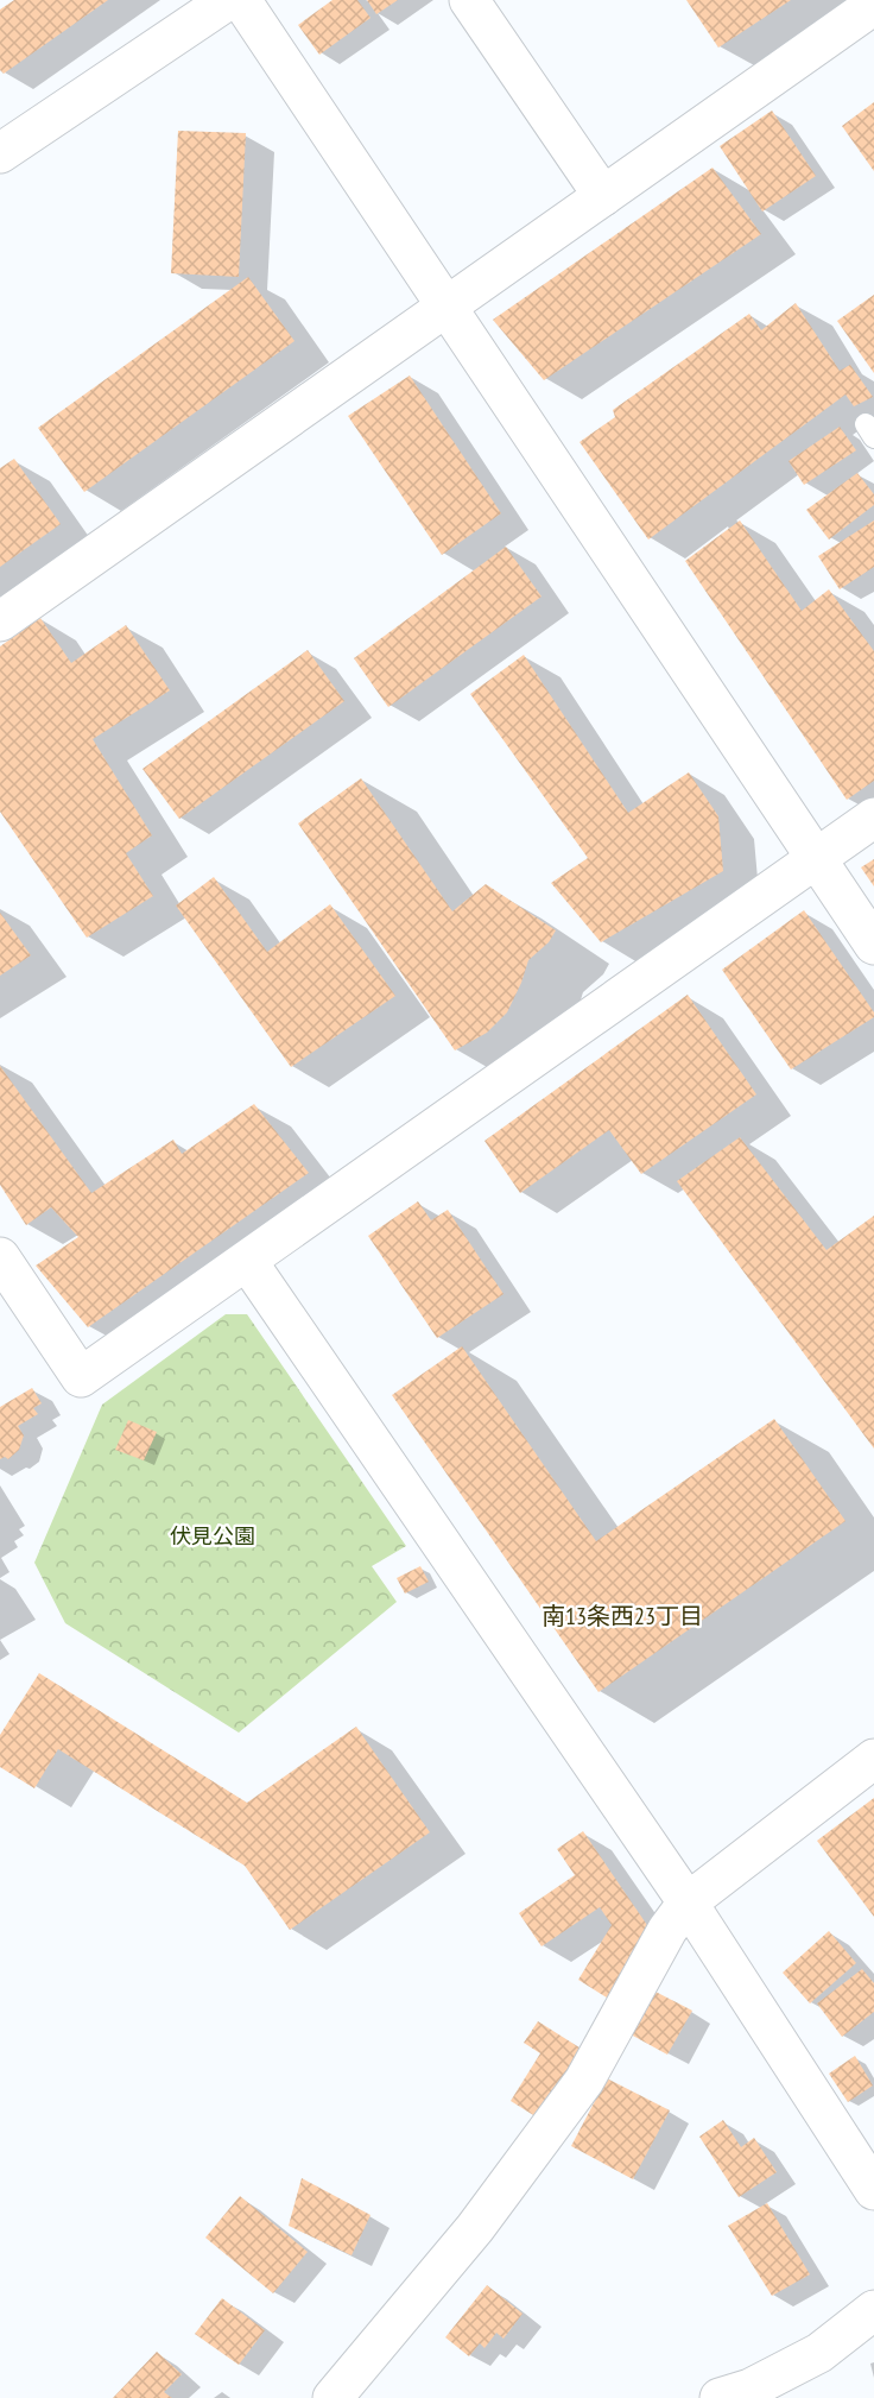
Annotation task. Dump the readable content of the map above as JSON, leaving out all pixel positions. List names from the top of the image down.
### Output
{
  "districts": ["南13条西23丁目"],
  "parks": ["伏見公園"]
}
